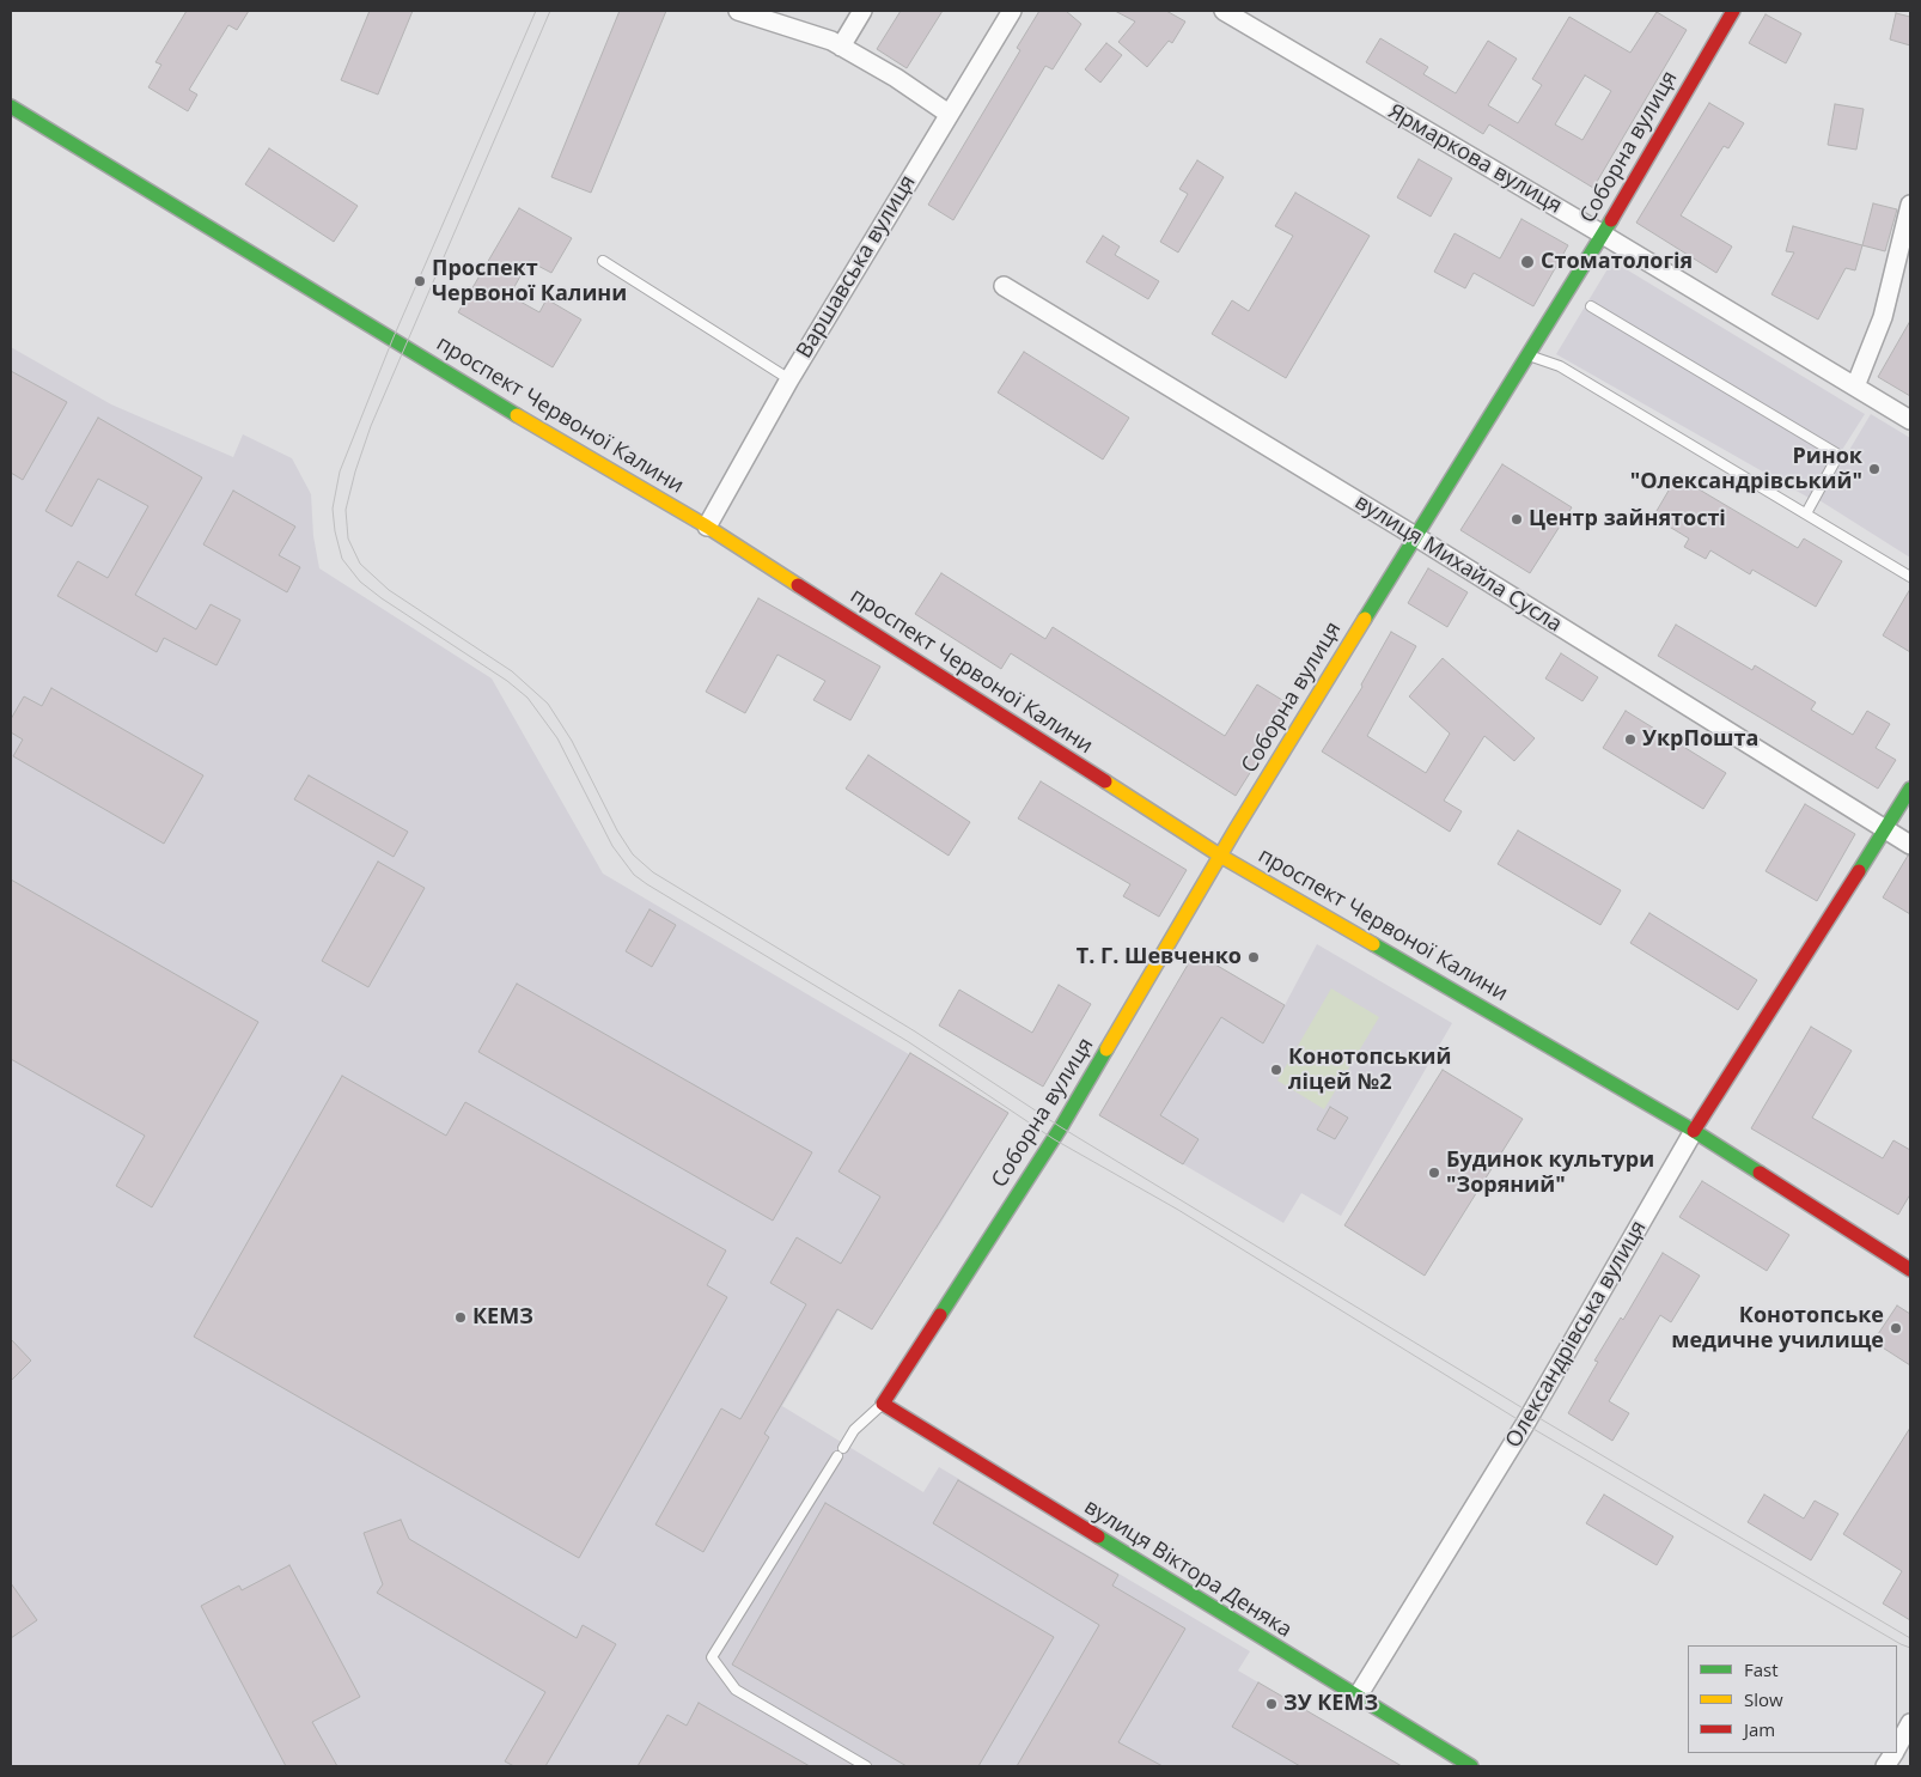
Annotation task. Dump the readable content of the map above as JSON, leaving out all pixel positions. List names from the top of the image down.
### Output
{
  "streets": {
    "main road": [
      "Соборна вулиця",
      "проспект Червоної Калини",
      "Олександрівська вулиця",
      "вулиця Віктора Деняка"
    ],
    "street": ["Ярмаркова вулиця", "Варшавська вулиця", "вулиця Михайла Сусла"]
  },
  "crossings": [
    ["Соборна вулиця", "Ярмаркова вулиця"],
    ["Соборна вулиця", "проспект Червоної Калини"],
    ["Соборна вулиця", "вулиця Михайла Сусла"],
    ["Соборна вулиця", "вулиця Віктора Деняка"],
    ["Варшавська вулиця", "проспект Червоної Калини"],
    ["проспект Червоної Калини", "Олександрівська вулиця"],
    ["вулиця Михайла Сусла", "Олександрівська вулиця"],
    ["Олександрівська вулиця", "вулиця Віктора Деняка"]
  ],
  "places": [
    "Стоматологія",
    "Проспект Червоної Калини",
    "Ринок \"Олександрівський\"",
    "Центр зайнятості",
    "УкрПошта",
    "Т. Г. Шевченко",
    "Конотопський ліцей №2",
    "Будинок культури \"Зоряний\"",
    "КЕМЗ",
    "Конотопське медичне училище",
    "ЗУ КЕМЗ"
  ],
  "legend": ["Fast", "Slow", "Jam"]
}
